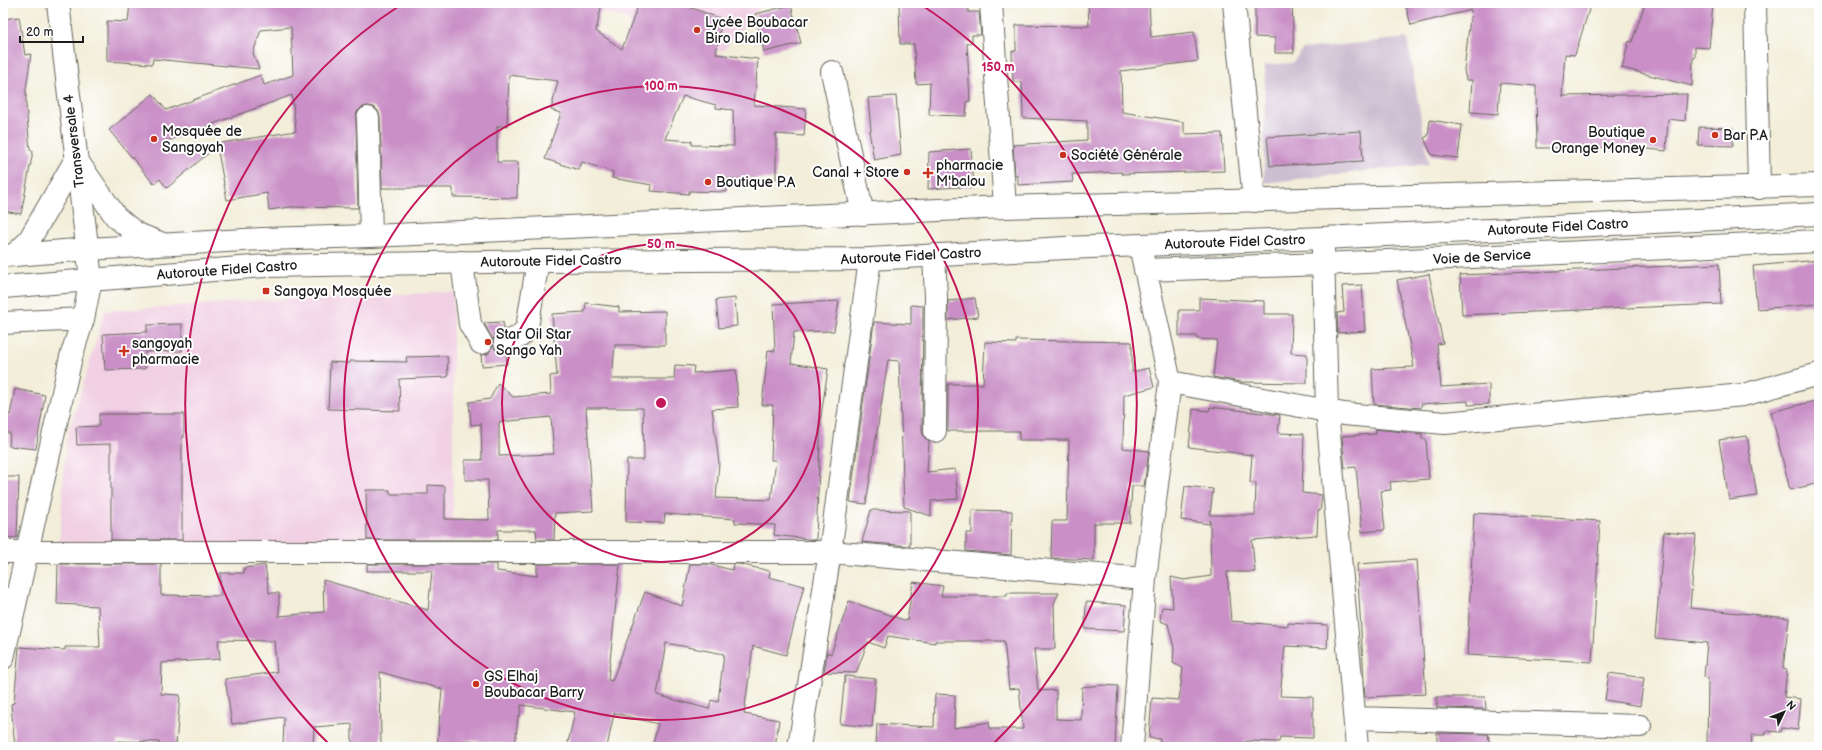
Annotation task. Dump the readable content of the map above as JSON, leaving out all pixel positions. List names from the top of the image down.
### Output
{
  "streets": {
    "main road": ["Transversale 4", "Autoroute Fidel Castro", "Voie de Service"]
  },
  "crossings": [
    ["Transversale 4", "Autoroute Fidel Castro"]
  ],
  "places": {
    "other": [
      "Lycée Boubacar Biro Diallo",
      "Bar P.A",
      "Mosquée de Sangoyah",
      "Boutique Orange Money",
      "Société Générale",
      "Canal + Store",
      "Boutique P.A",
      "Star Oil Star Sango Yah",
      "GS Elhaj Boubacar Barry"
    ],
    "health": ["pharmacie M'balou", "sangoyah pharmacie"],
    "transit": ["Sangoya Mosquée"]
  },
  "scale_bar": "20 m",
  "north": "top right",
  "rings": ["150 m", "100 m", "50 m"]
}
